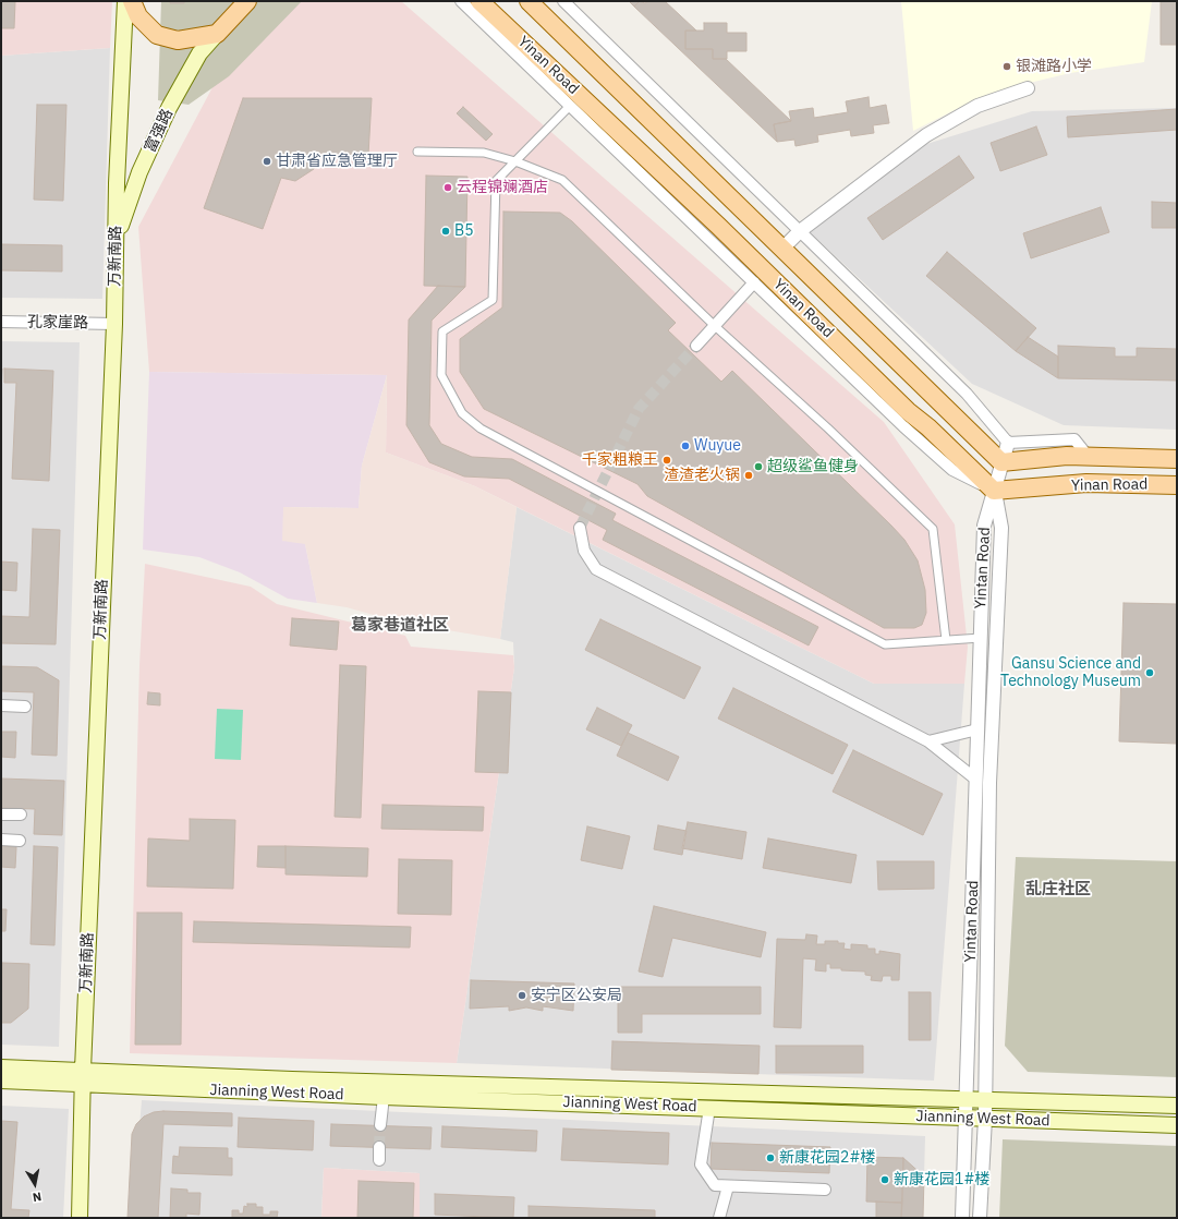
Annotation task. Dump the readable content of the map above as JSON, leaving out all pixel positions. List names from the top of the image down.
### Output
{
  "streets": {
    "main road": [
      "Yinan Road",
      "富强路",
      "万新南路",
      "Jianning West Road"
    ],
    "street": ["孔家崖路", "Yintan Road"]
  },
  "crossings": [
    ["Yinan Road", "Yintan Road"],
    ["富强路", "万新南路"],
    ["万新南路", "孔家崖路"],
    ["万新南路", "Jianning West Road"],
    ["Yintan Road", "Jianning West Road"]
  ],
  "districts": ["葛家巷道社区", "乱庄社区"],
  "places": [
    "银滩路小学",
    "甘肃省应急管理厅",
    "云程锦斓酒店",
    "B5",
    "Wuyue",
    "千家粗粮王",
    "超级鲨鱼健身",
    "渣渣老火锅",
    "Gansu Science and Technology Museum",
    "安宁区公安局",
    "新康花园2#楼",
    "新康花园1#楼"
  ],
  "north": "bottom"
}
